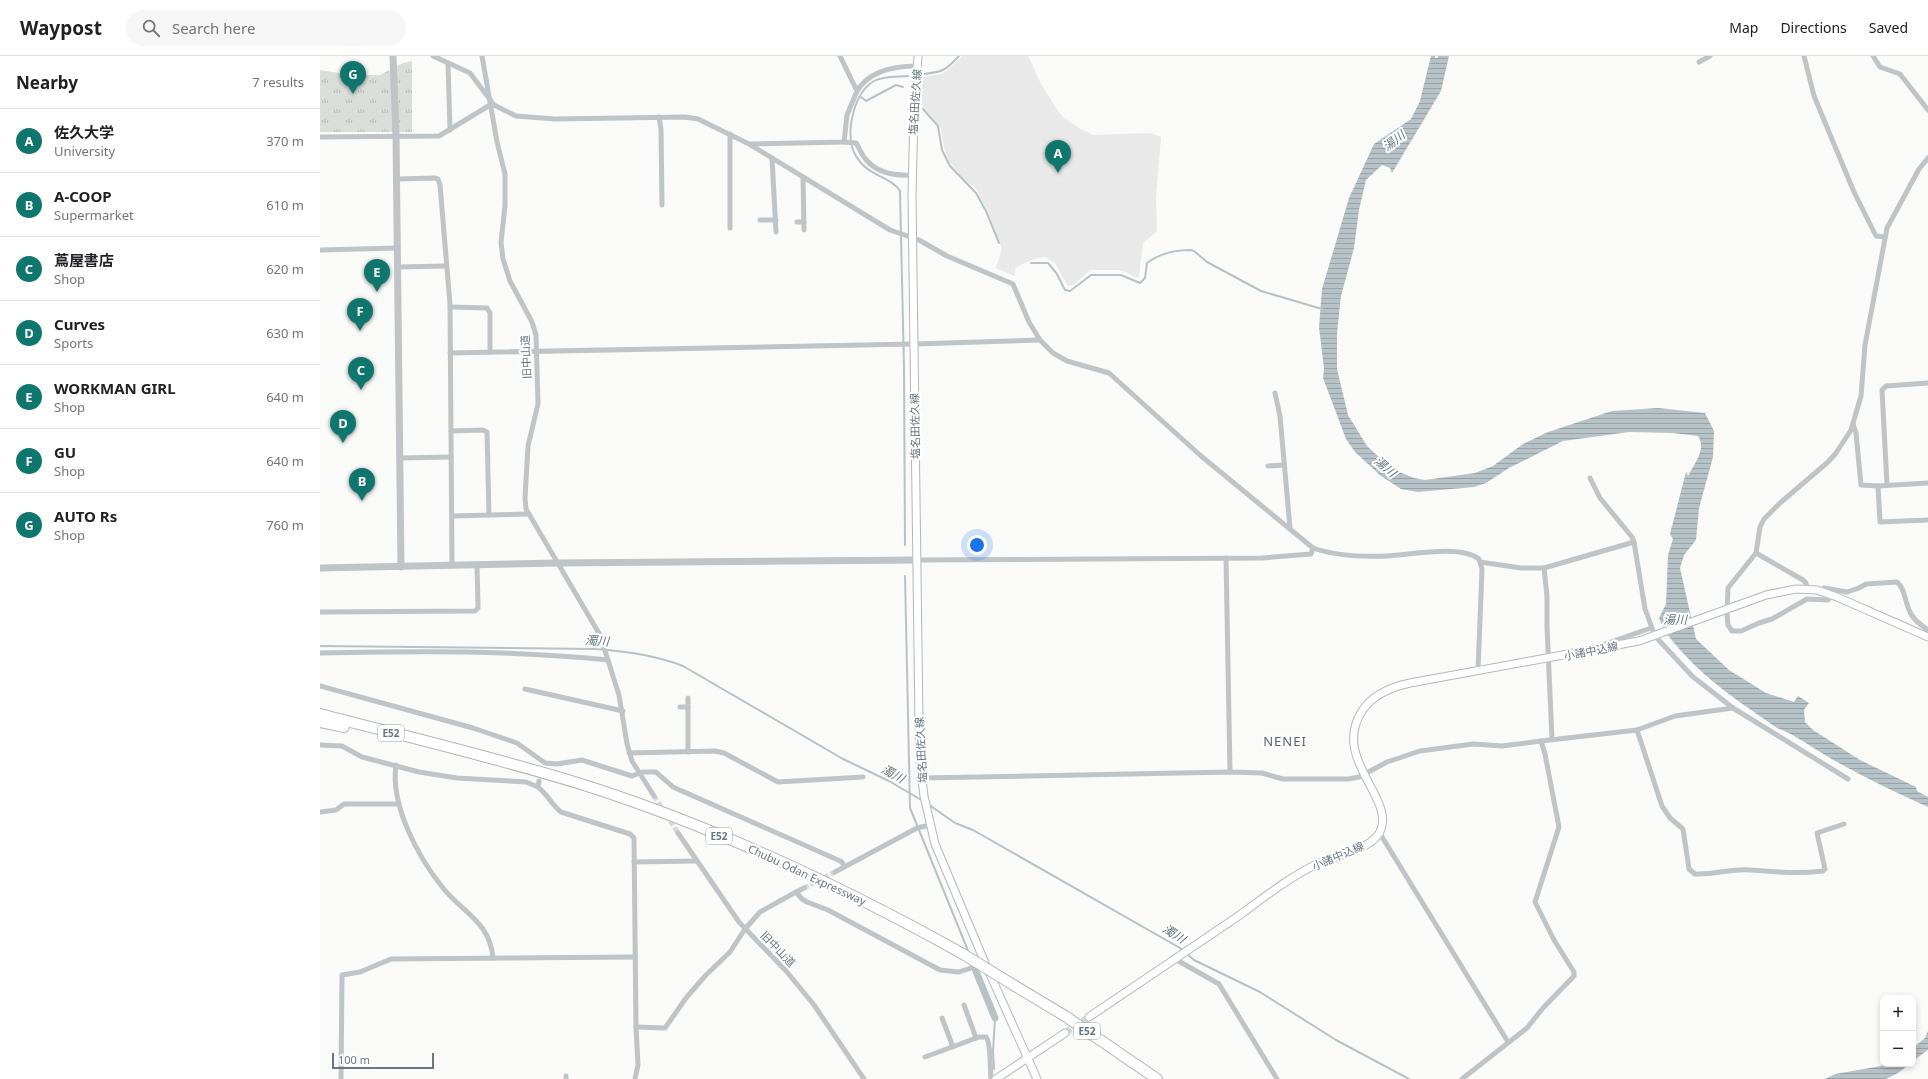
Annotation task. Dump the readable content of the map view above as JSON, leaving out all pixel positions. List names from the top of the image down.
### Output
{
  "streets": {
    "highway": ["E52", "Chubu Odan Expressway"],
    "main road": ["塩名田佐久線", "小諸中込線"],
    "street": ["旧中山道"]
  },
  "districts": ["NENEI"],
  "water": ["湯川", "濁川"],
  "scale_bar": "100 m",
  "page": {
    "header": "Waypost",
    "search": "Search here",
    "nav": ["Map", "Directions", "Saved"],
    "heading": ["Nearby", "7 results"],
    "pins": [
      "G",
      "A",
      "E",
      "F",
      "C",
      "D",
      "B"
    ],
    "list": [
      {
        "mark": "A",
        "name": "佐久大学",
        "note": "University",
        "value": "370 m"
      },
      {
        "mark": "B",
        "name": "A-COOP",
        "note": "Supermarket",
        "value": "610 m"
      },
      {
        "mark": "C",
        "name": "蔦屋書店",
        "note": "Shop",
        "value": "620 m"
      },
      {
        "mark": "D",
        "name": "Curves",
        "note": "Sports",
        "value": "630 m"
      },
      {
        "mark": "E",
        "name": "WORKMAN GIRL",
        "note": "Shop",
        "value": "640 m"
      },
      {
        "mark": "F",
        "name": "GU",
        "note": "Shop",
        "value": "640 m"
      },
      {
        "mark": "G",
        "name": "AUTO Rs",
        "note": "Shop",
        "value": "760 m"
      }
    ],
    "map_buttons": ["+", "−"],
    "scale": "100 m"
  }
}
